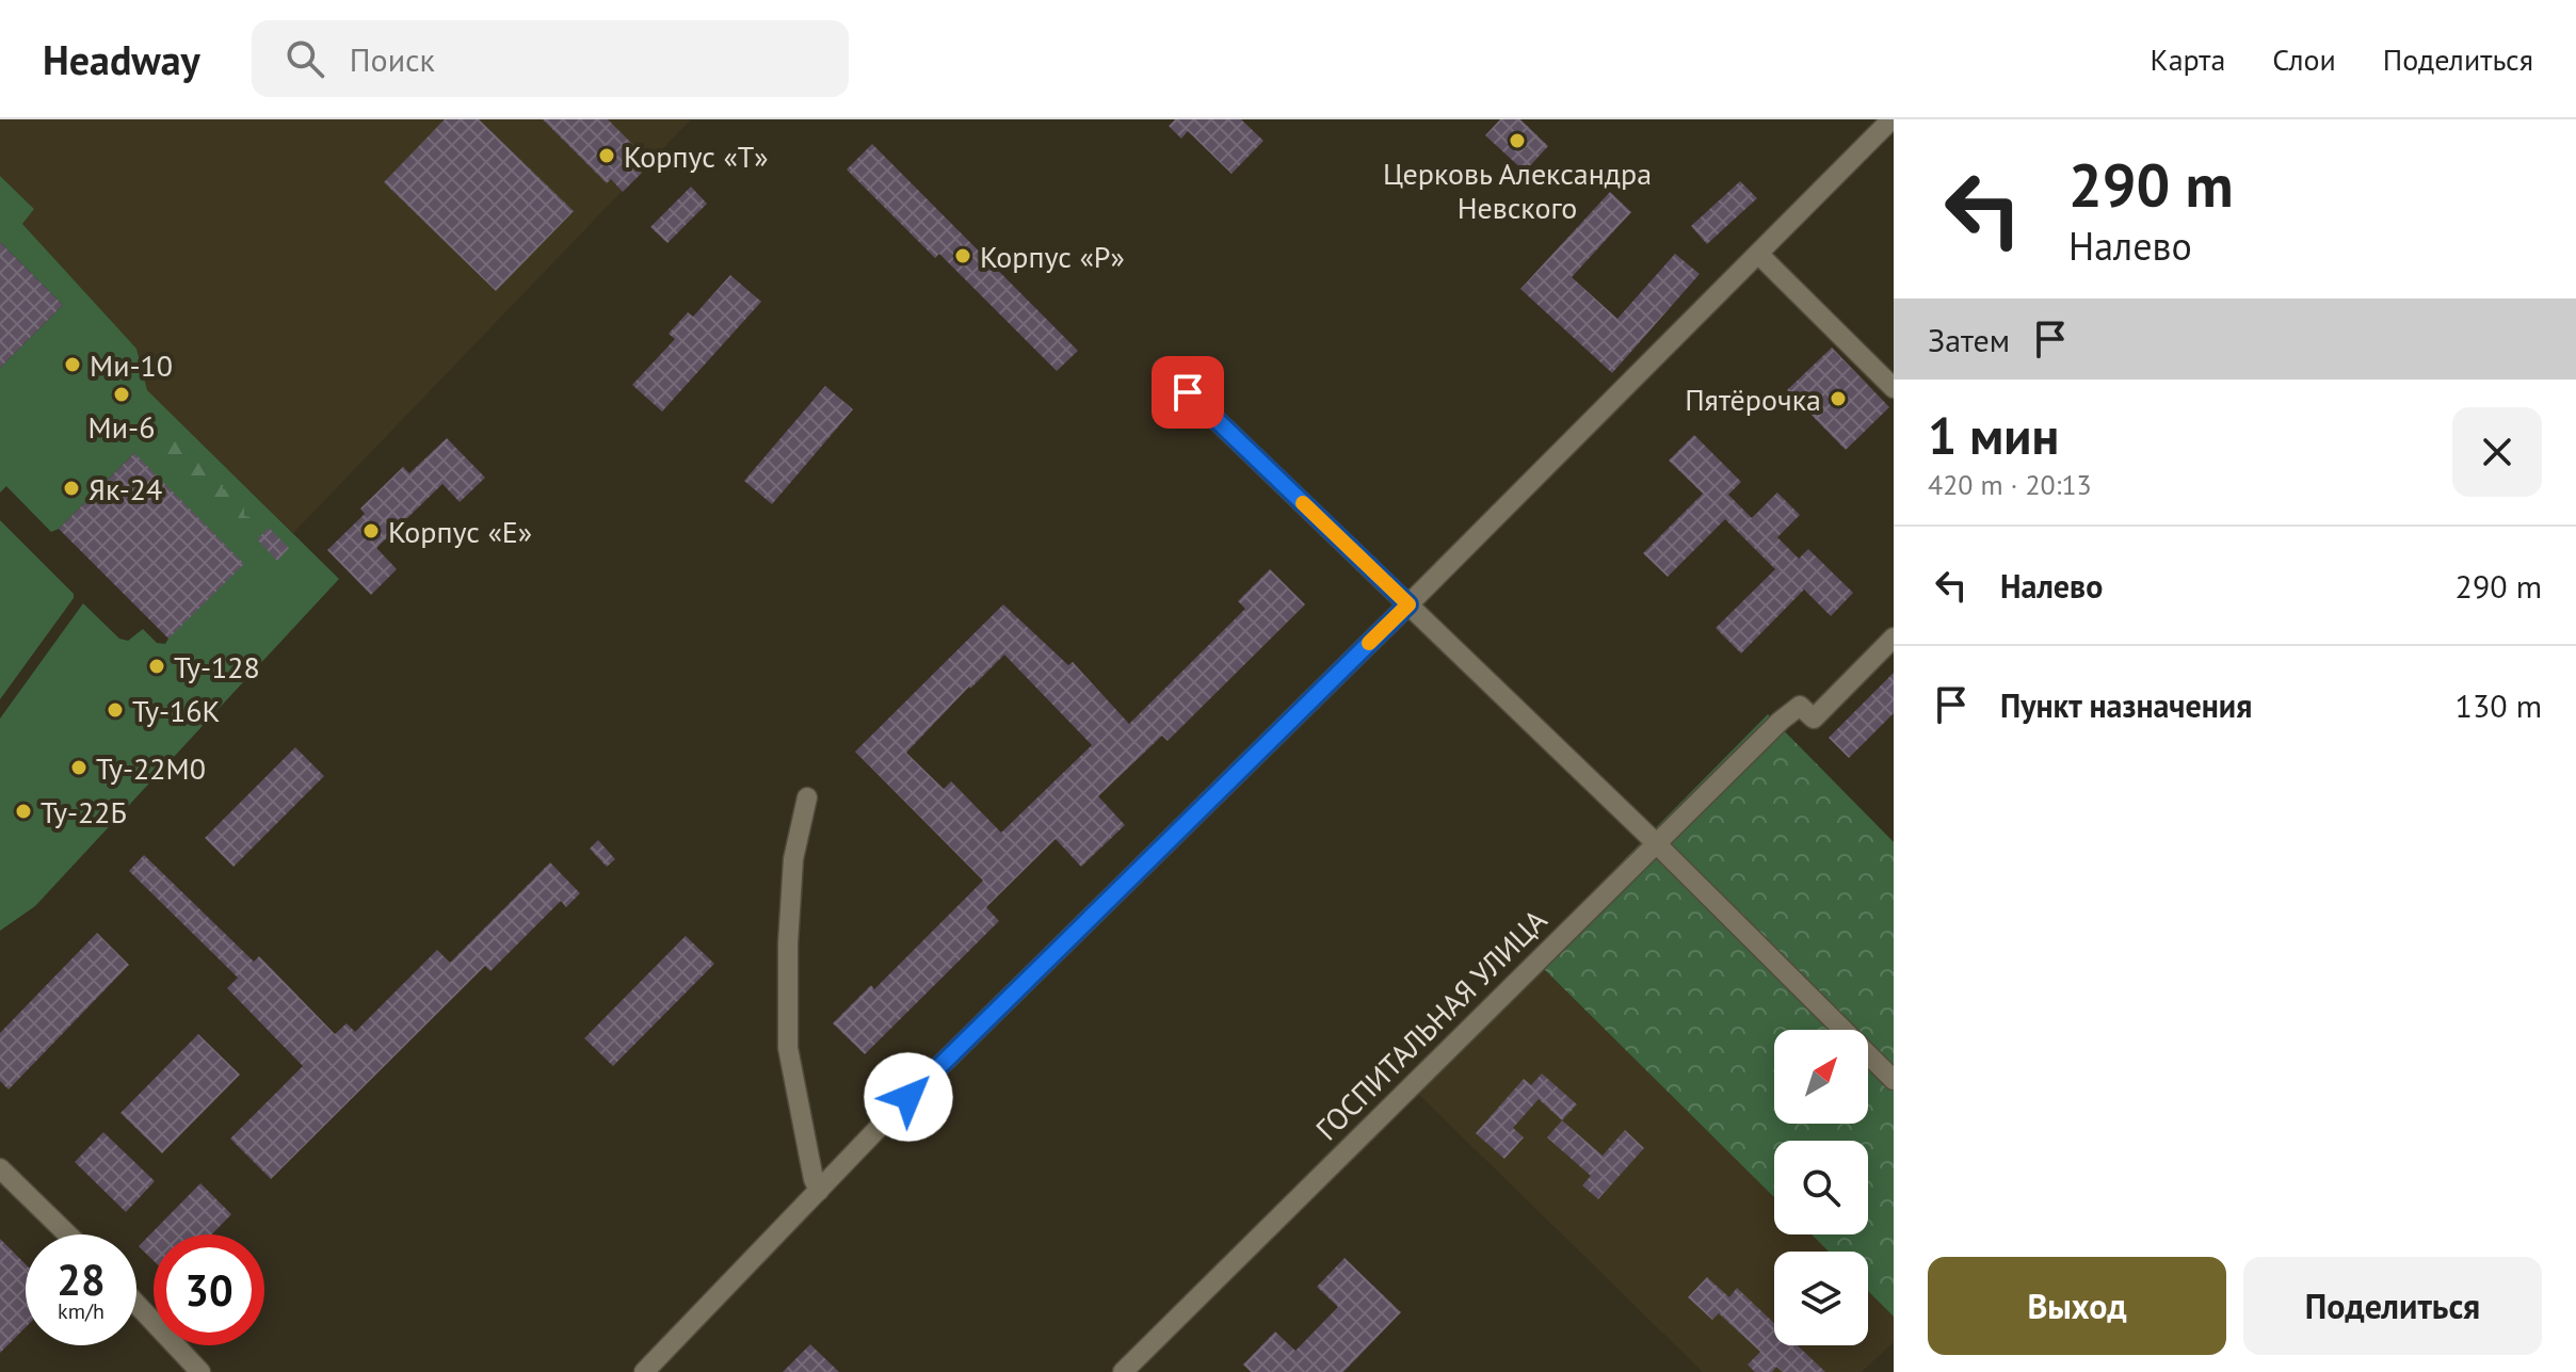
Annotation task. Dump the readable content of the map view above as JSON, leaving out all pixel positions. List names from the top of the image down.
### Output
{
  "streets": {
    "street": ["ГОСПИТАЛЬНАЯ УЛИЦА"]
  },
  "places": [
    "Церковь Александра Невского",
    "Корпус «Т»",
    "Корпус «Р»",
    "Ми-10",
    "Ми-6",
    "Пятёрочка",
    "Як-24",
    "Корпус «Е»",
    "Ту-128",
    "Ту-16К",
    "Ту-22М0",
    "Ту-22Б"
  ],
  "north": "top right",
  "page": {
    "header": "Headway",
    "search": "Поиск",
    "nav": ["Карта", "Слои", "Поделиться"],
    "turn": ["290 m", "Налево"],
    "then": "Затем",
    "heading": ["1 мин", "420 m · 20:13"],
    "list": [
      {
        "name": "Налево",
        "value": "290 m"
      },
      {
        "name": "Пункт назначения",
        "value": "130 m"
      }
    ],
    "speed": "28 km/h",
    "limit": "30",
    "buttons": ["Выход", "Поделиться"]
  }
}
